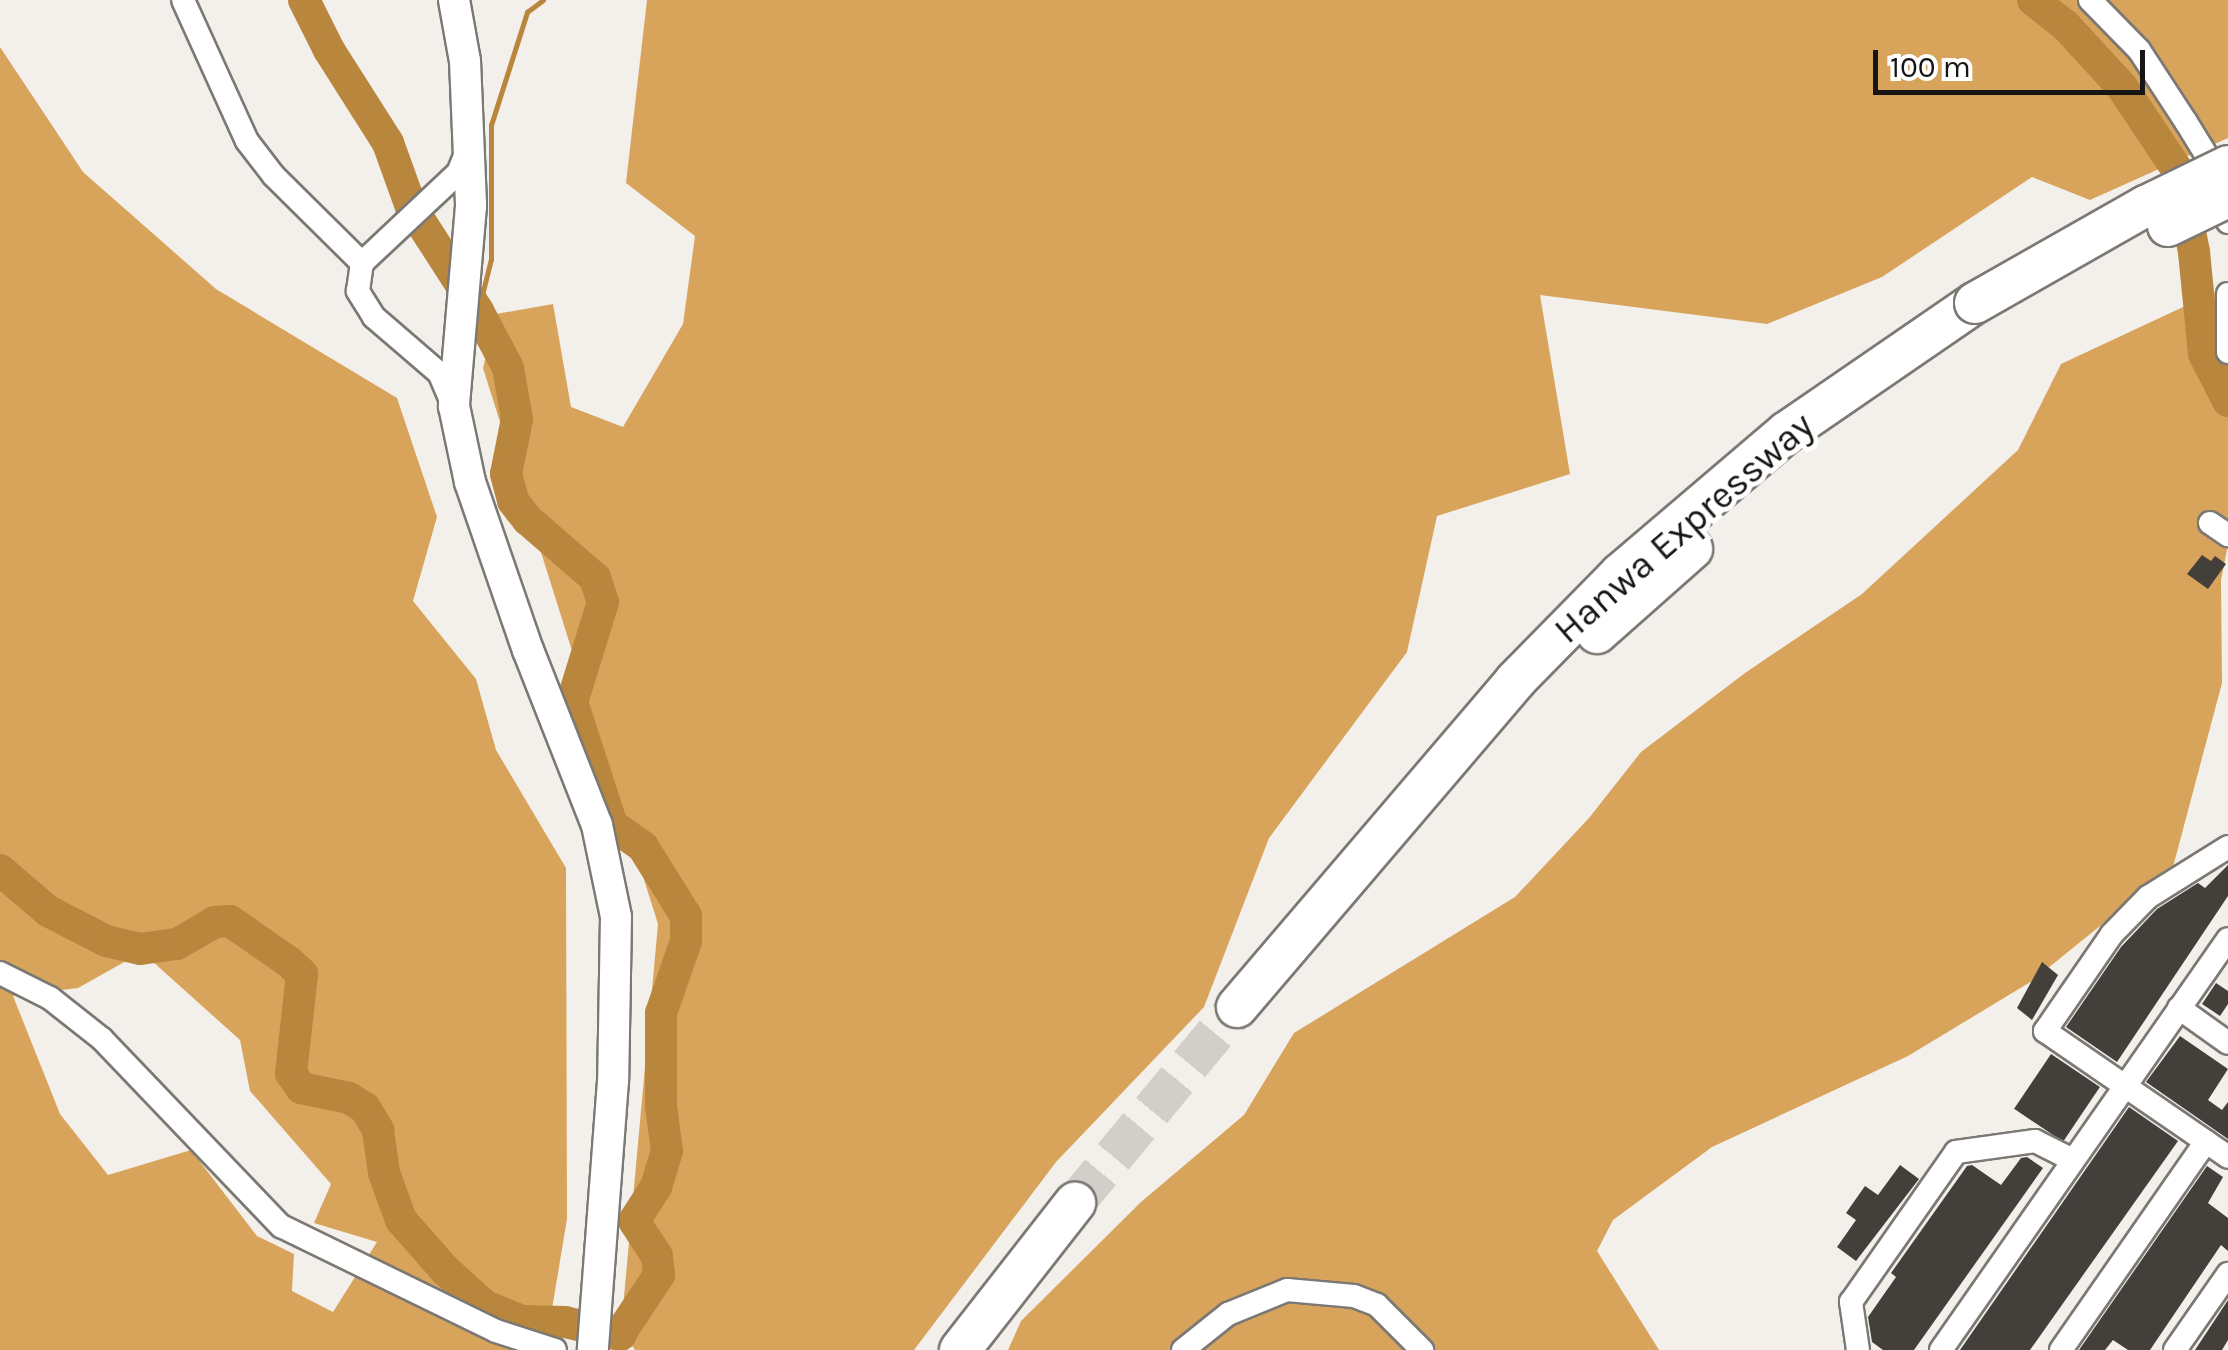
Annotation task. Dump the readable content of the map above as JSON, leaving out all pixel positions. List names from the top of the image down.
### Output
{
  "streets": {
    "highway": ["Hanwa Expressway"]
  },
  "scale_bar": "100 m"
}
